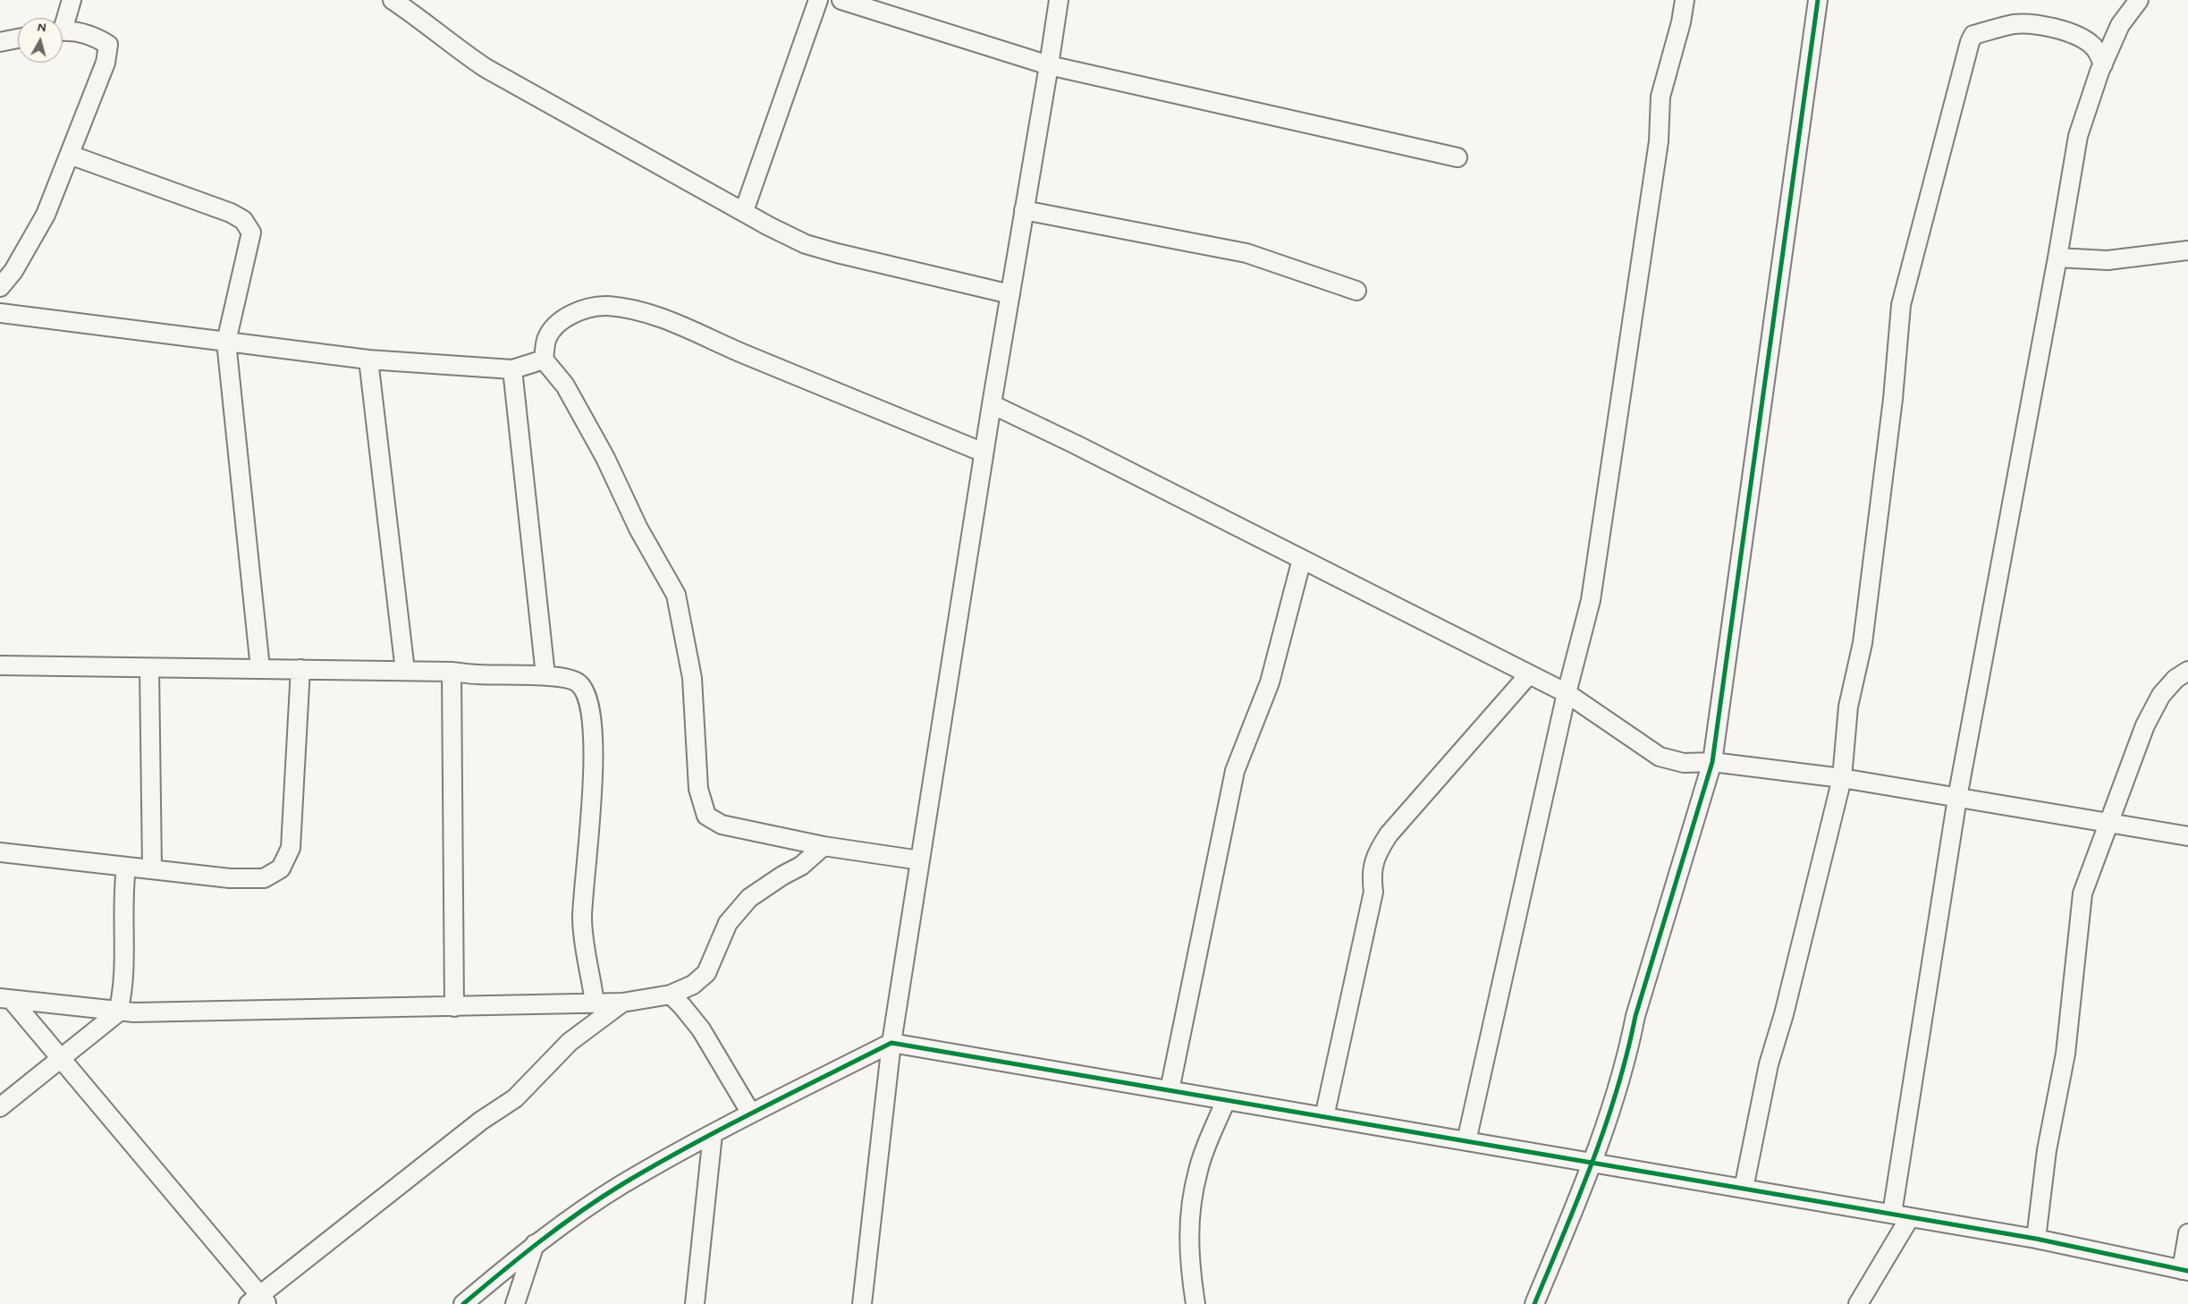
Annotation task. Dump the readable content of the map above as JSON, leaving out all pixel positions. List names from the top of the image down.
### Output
{
  "north": "top"
}
